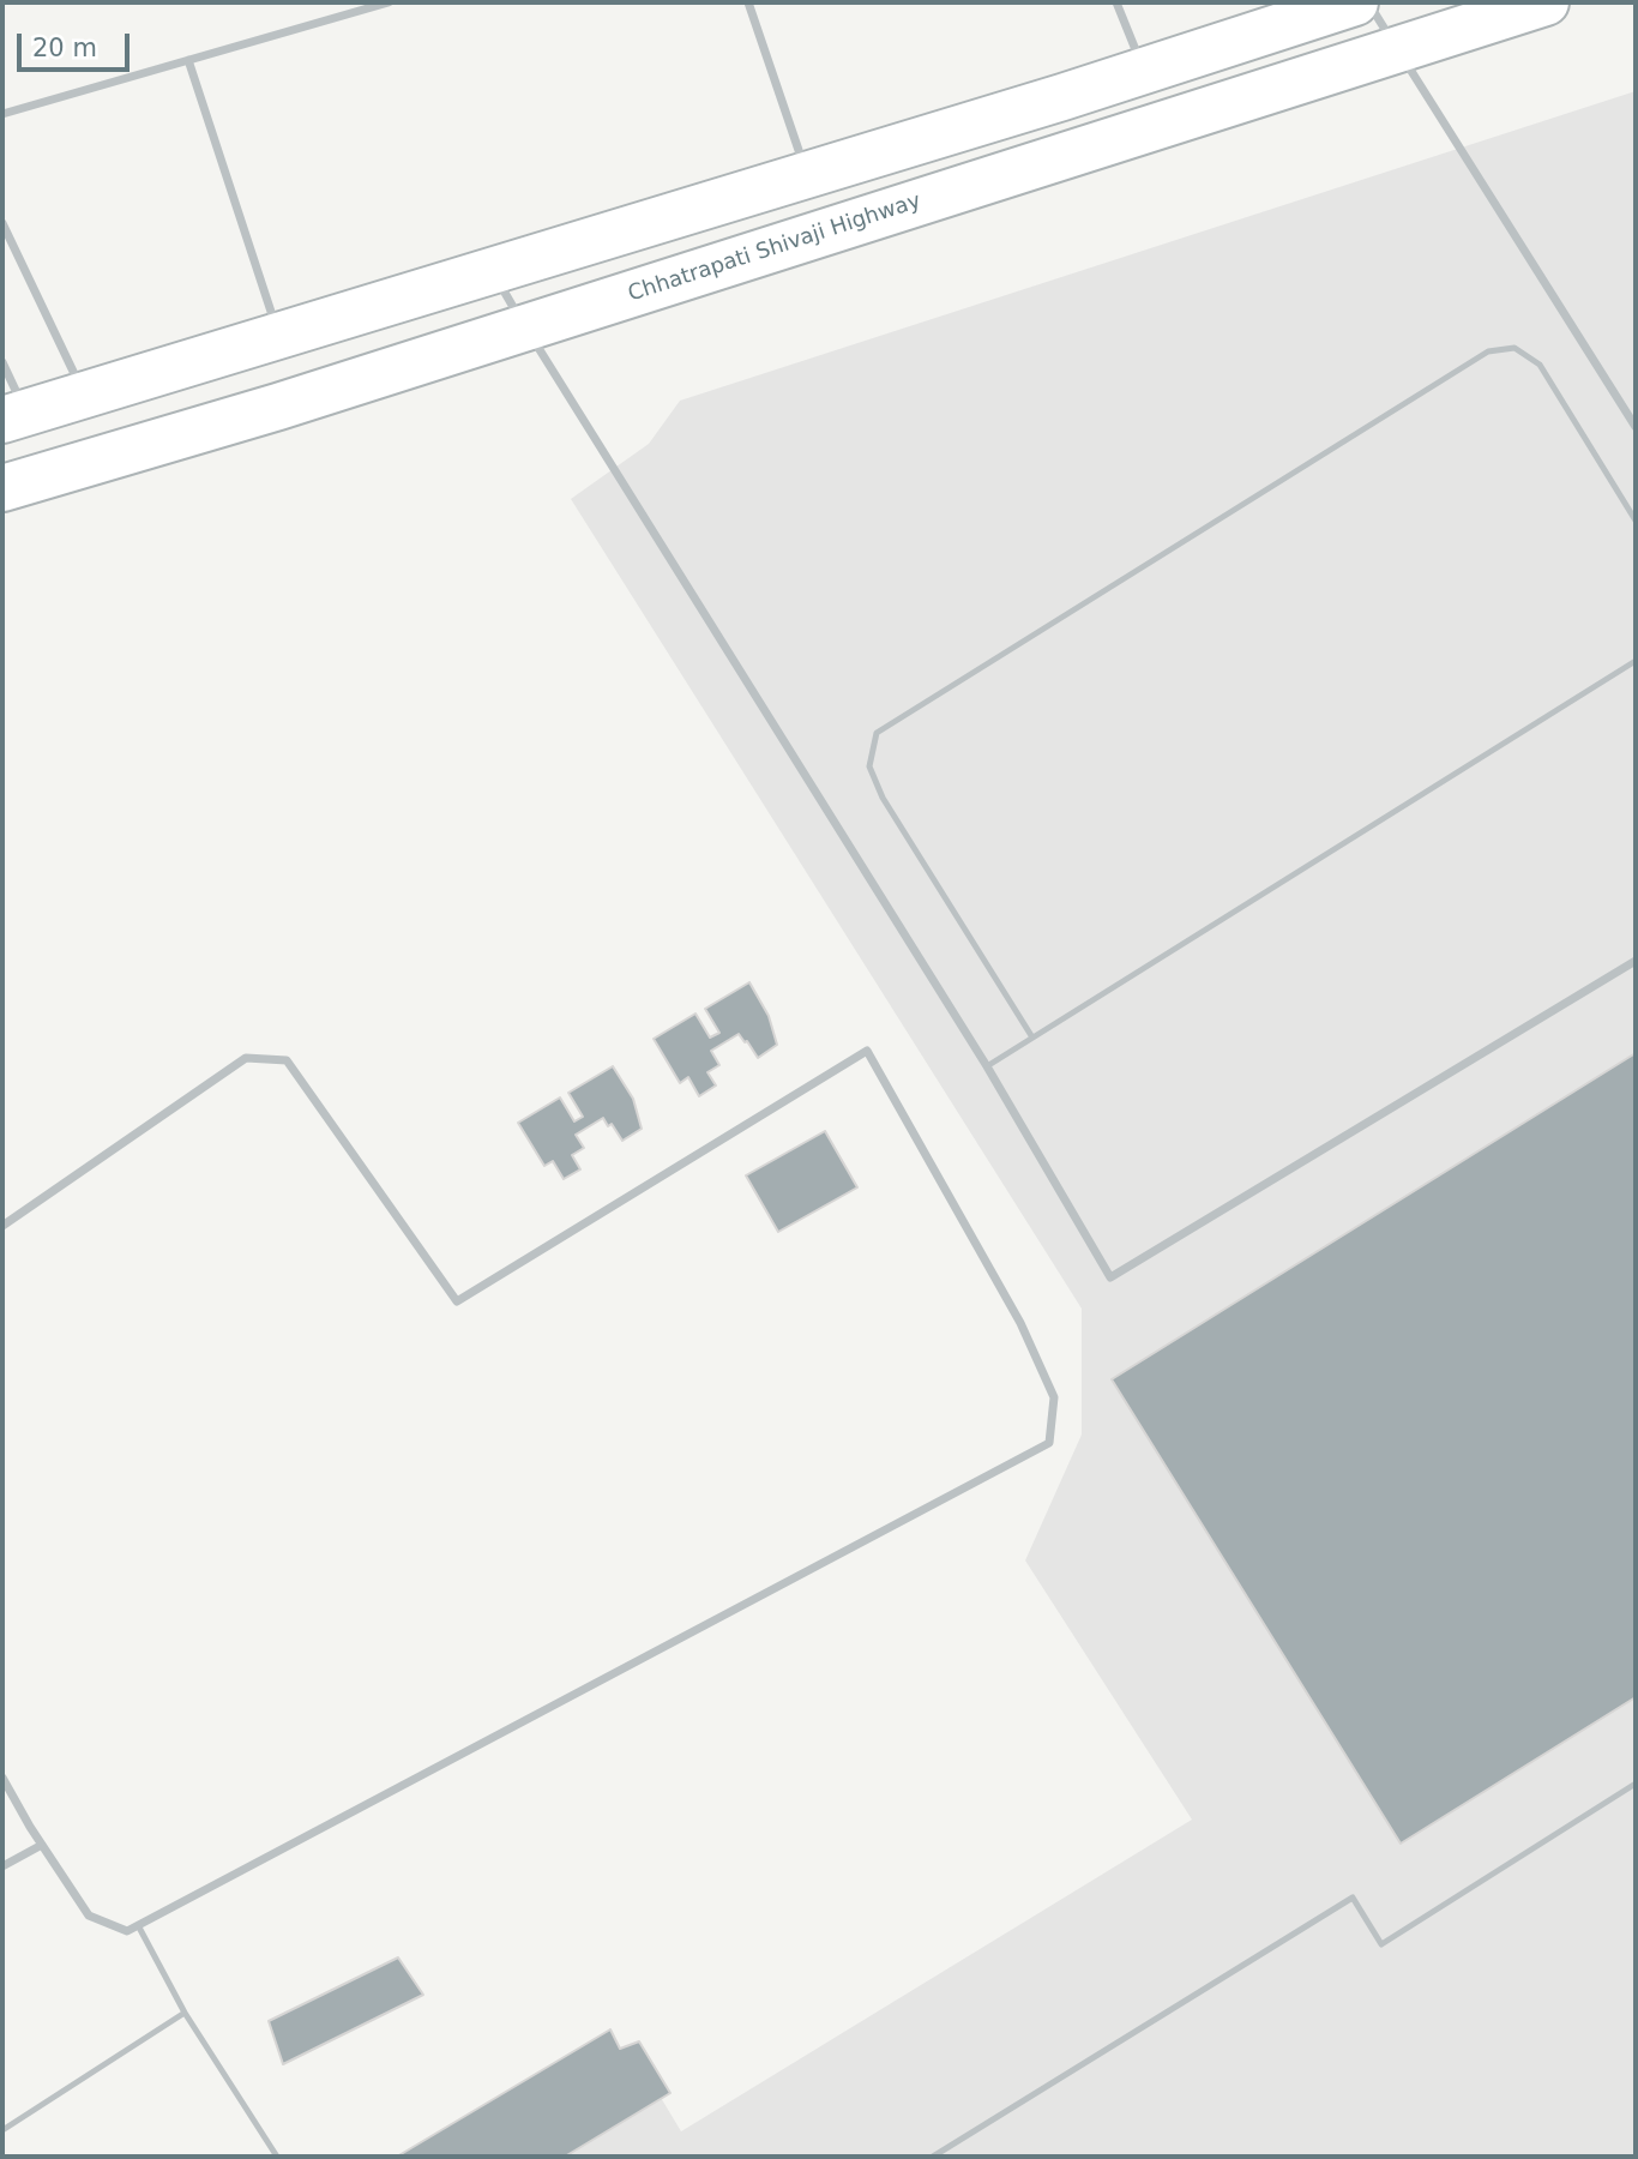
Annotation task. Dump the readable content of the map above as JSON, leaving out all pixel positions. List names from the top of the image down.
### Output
{
  "streets": {
    "main road": ["Chhatrapati Shivaji Highway"]
  },
  "scale_bar": "20 m"
}
